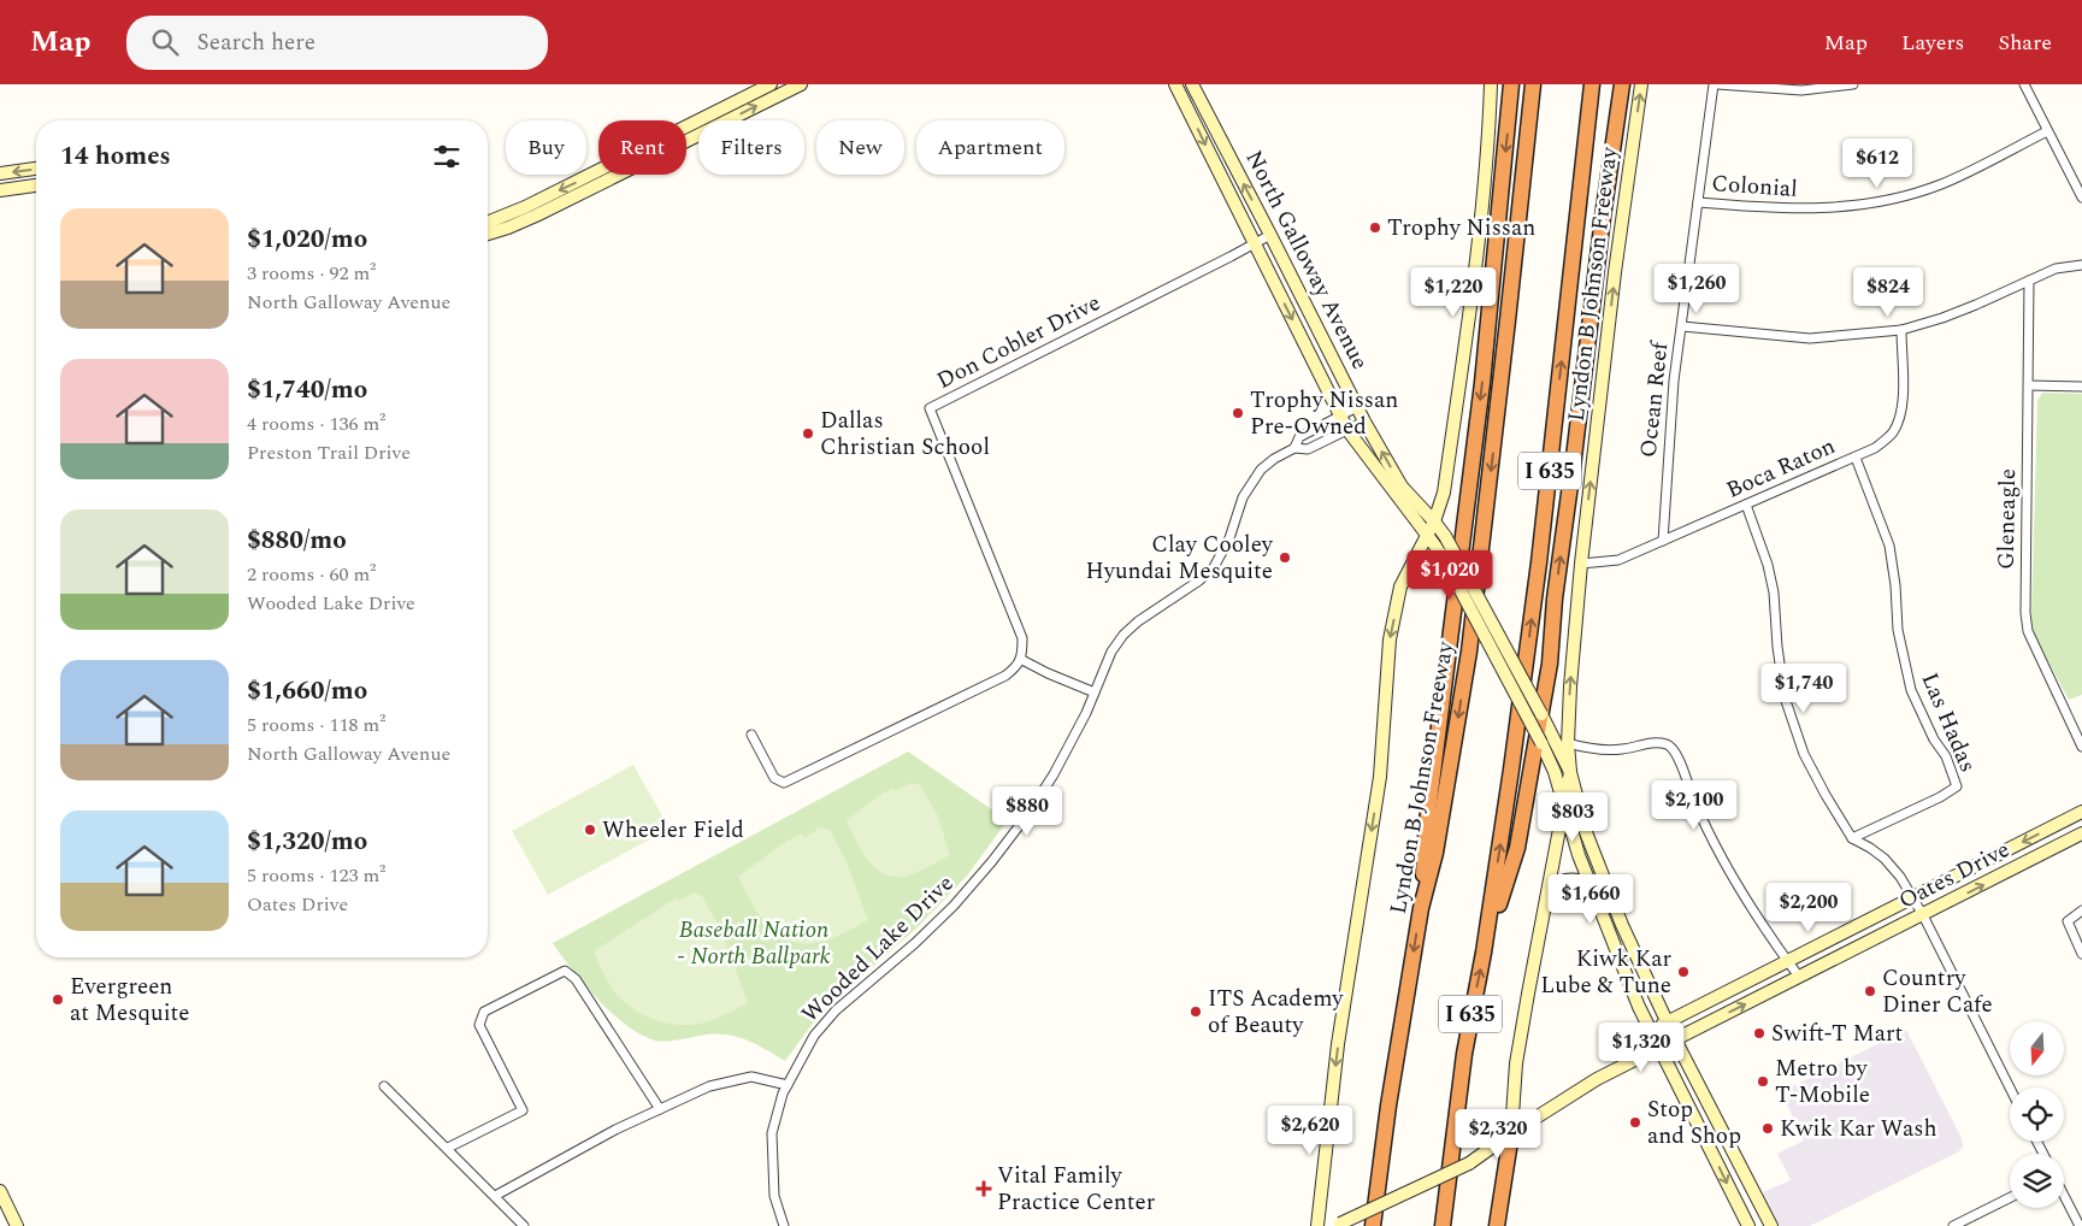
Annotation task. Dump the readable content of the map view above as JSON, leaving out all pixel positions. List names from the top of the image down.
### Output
{
  "streets": {
    "highway": ["Lyndon B Johnson Freeway", "I 635"],
    "main road": ["North Galloway Avenue", "Oates Drive"],
    "street": [
      "Colonial",
      "Don Cobler Drive",
      "Ocean Reef",
      "Boca Raton",
      "Gleneagle",
      "Las Hadas",
      "Wooded Lake Drive"
    ]
  },
  "crossings": [
    ["Colonial", "Ocean Reef"],
    ["North Galloway Avenue", "Lyndon B Johnson Freeway"],
    ["North Galloway Avenue", "Don Cobler Drive"],
    ["North Galloway Avenue", "Oates Drive"],
    ["North Galloway Avenue", "Wooded Lake Drive"],
    ["Lyndon B Johnson Freeway", "Boca Raton"],
    ["Lyndon B Johnson Freeway", "Oates Drive"],
    ["Ocean Reef", "Boca Raton"],
    ["Boca Raton", "Las Hadas"]
  ],
  "parks": ["Baseball Nation - North Ballpark"],
  "places": {
    "other": [
      "Trophy Nissan",
      "Trophy Nissan Pre-Owned",
      "Dallas Christian School",
      "Clay Cooley Hyundai Mesquite",
      "Wheeler Field",
      "Kiwk Kar Lube & Tune",
      "Country Diner Cafe",
      "Evergreen at Mesquite",
      "ITS Academy of Beauty",
      "Swift-T Mart",
      "Metro by T-Mobile",
      "Stop and Shop",
      "Kwik Kar Wash"
    ],
    "health": ["Vital Family Practice Center"]
  },
  "north": "bottom",
  "page": {
    "header": "Map",
    "search": "Search here",
    "nav": ["Map", "Layers", "Share"],
    "chip": [
      "Buy",
      "Rent",
      "Filters",
      "New",
      "Apartment"
    ],
    "heading": "14 homes",
    "price": [
      "$612",
      "$1,260",
      "$1,220",
      "$824",
      "$1,020",
      "$1,740",
      "$2,100",
      "$880",
      "$803",
      "$1,660",
      "$2,200",
      "$1,320",
      "$2,620",
      "$2,320"
    ],
    "list": [
      {
        "name": "$1,020/mo",
        "note": "3 rooms · 92 m² · North Galloway Avenue"
      },
      {
        "name": "$1,740/mo",
        "note": "4 rooms · 136 m² · Preston Trail Drive"
      },
      {
        "name": "$880/mo",
        "note": "2 rooms · 60 m² · Wooded Lake Drive"
      },
      {
        "name": "$1,660/mo",
        "note": "5 rooms · 118 m² · North Galloway Avenue"
      },
      {
        "name": "$1,320/mo",
        "note": "5 rooms · 123 m² · Oates Drive"
      }
    ]
  }
}
